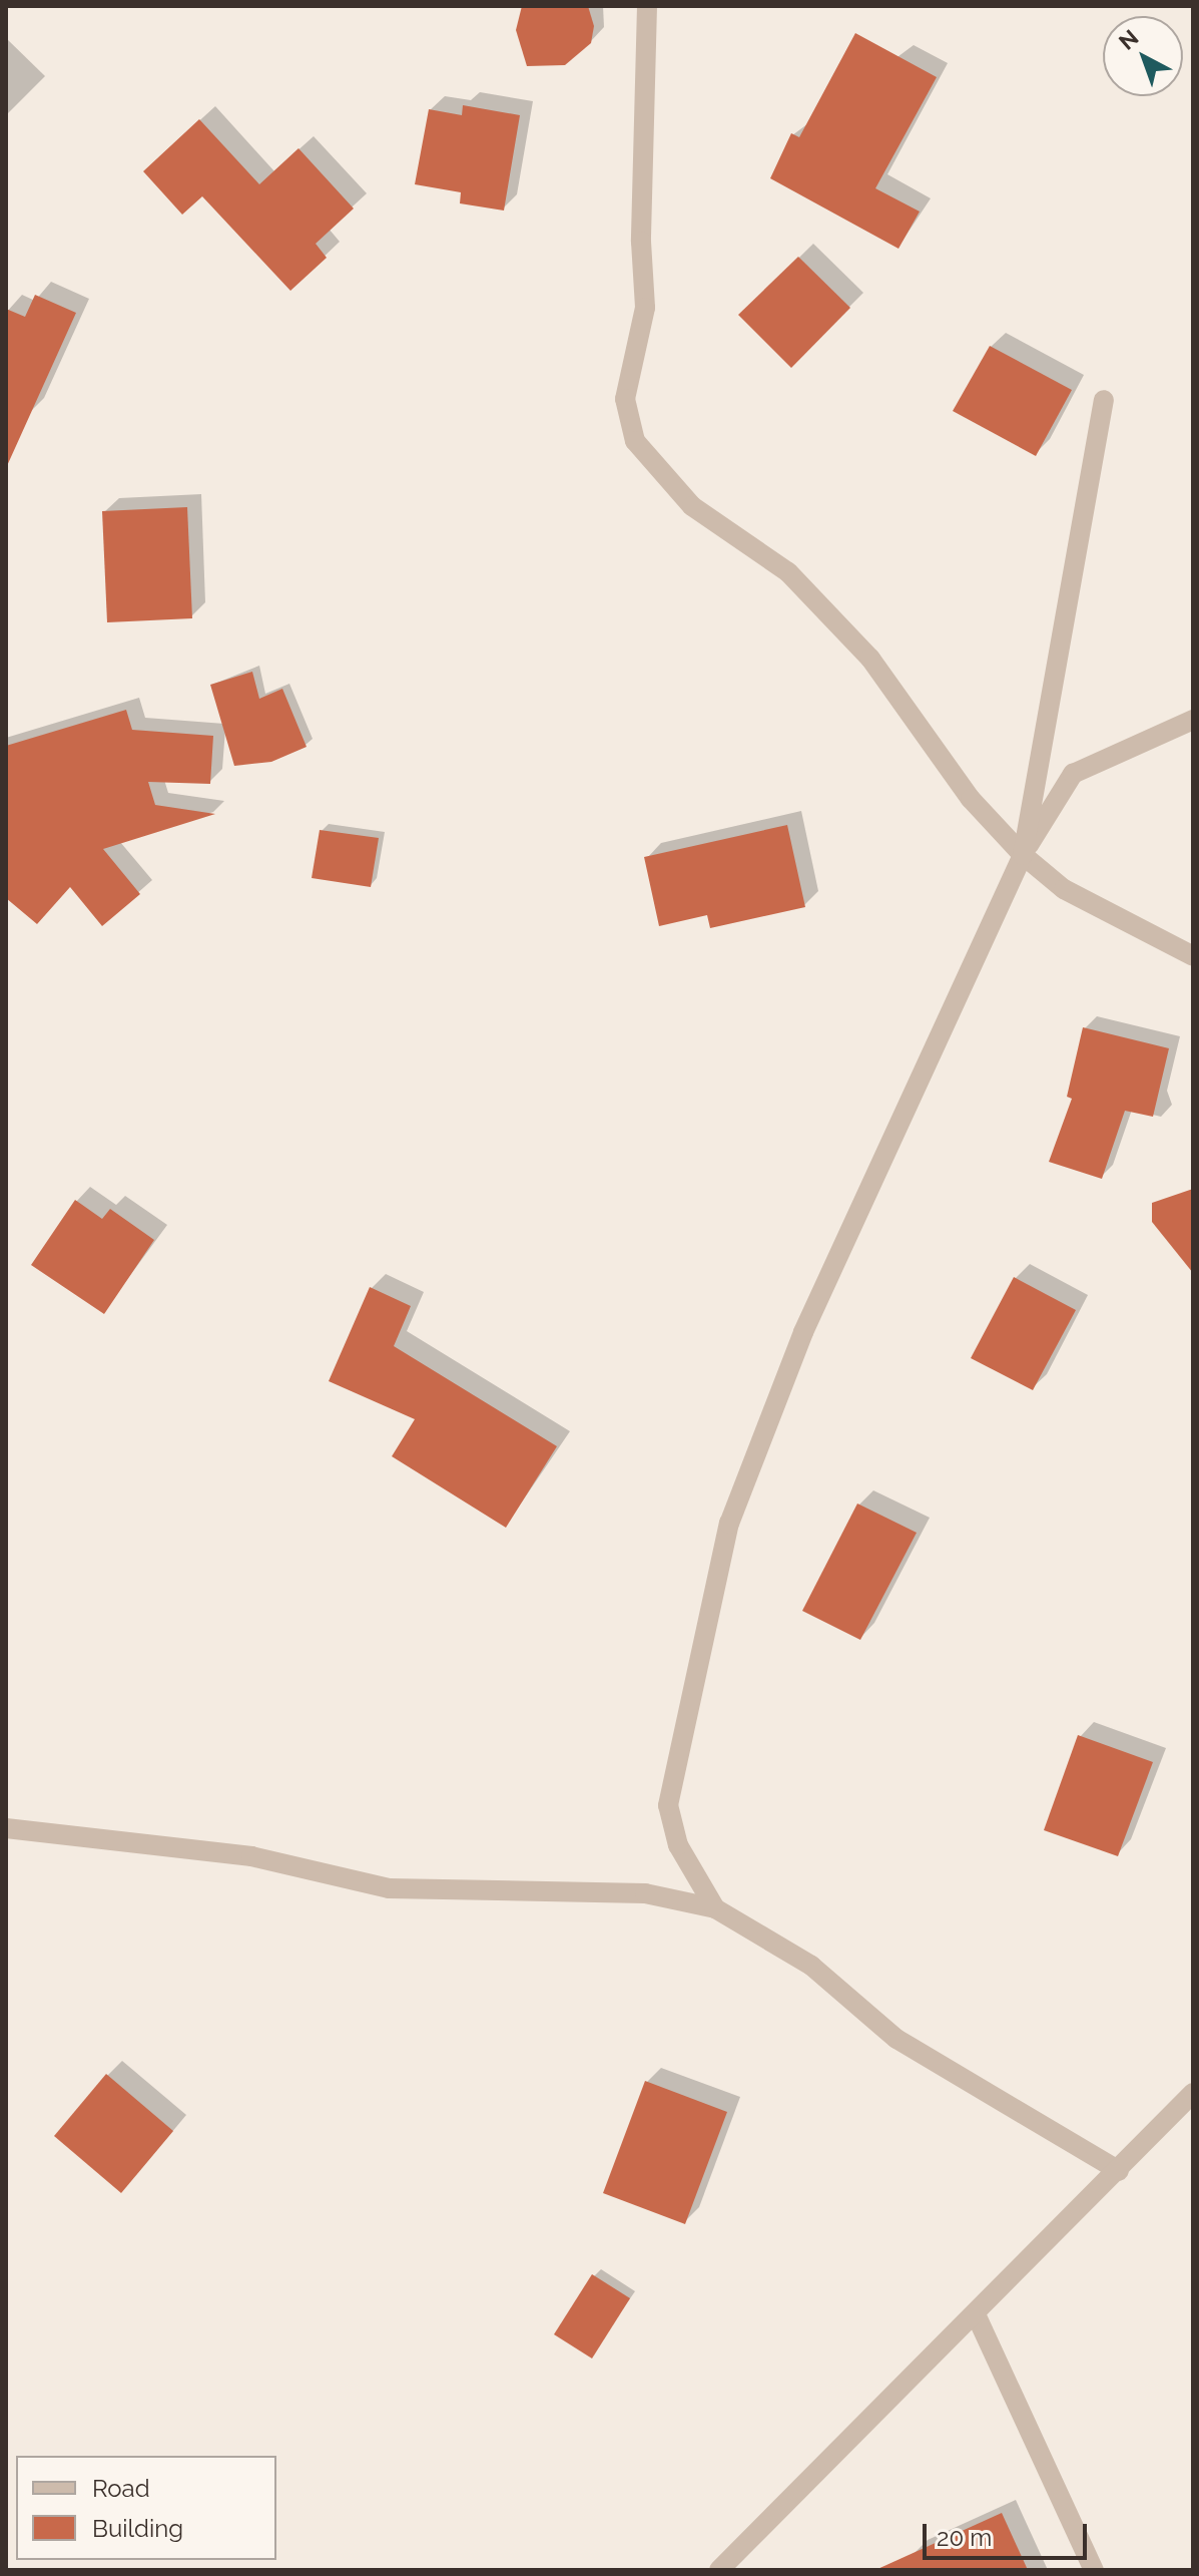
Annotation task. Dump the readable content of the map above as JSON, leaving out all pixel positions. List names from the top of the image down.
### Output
{
  "legend": ["Road", "Building"],
  "scale_bar": "20 m",
  "north": "top left"
}
